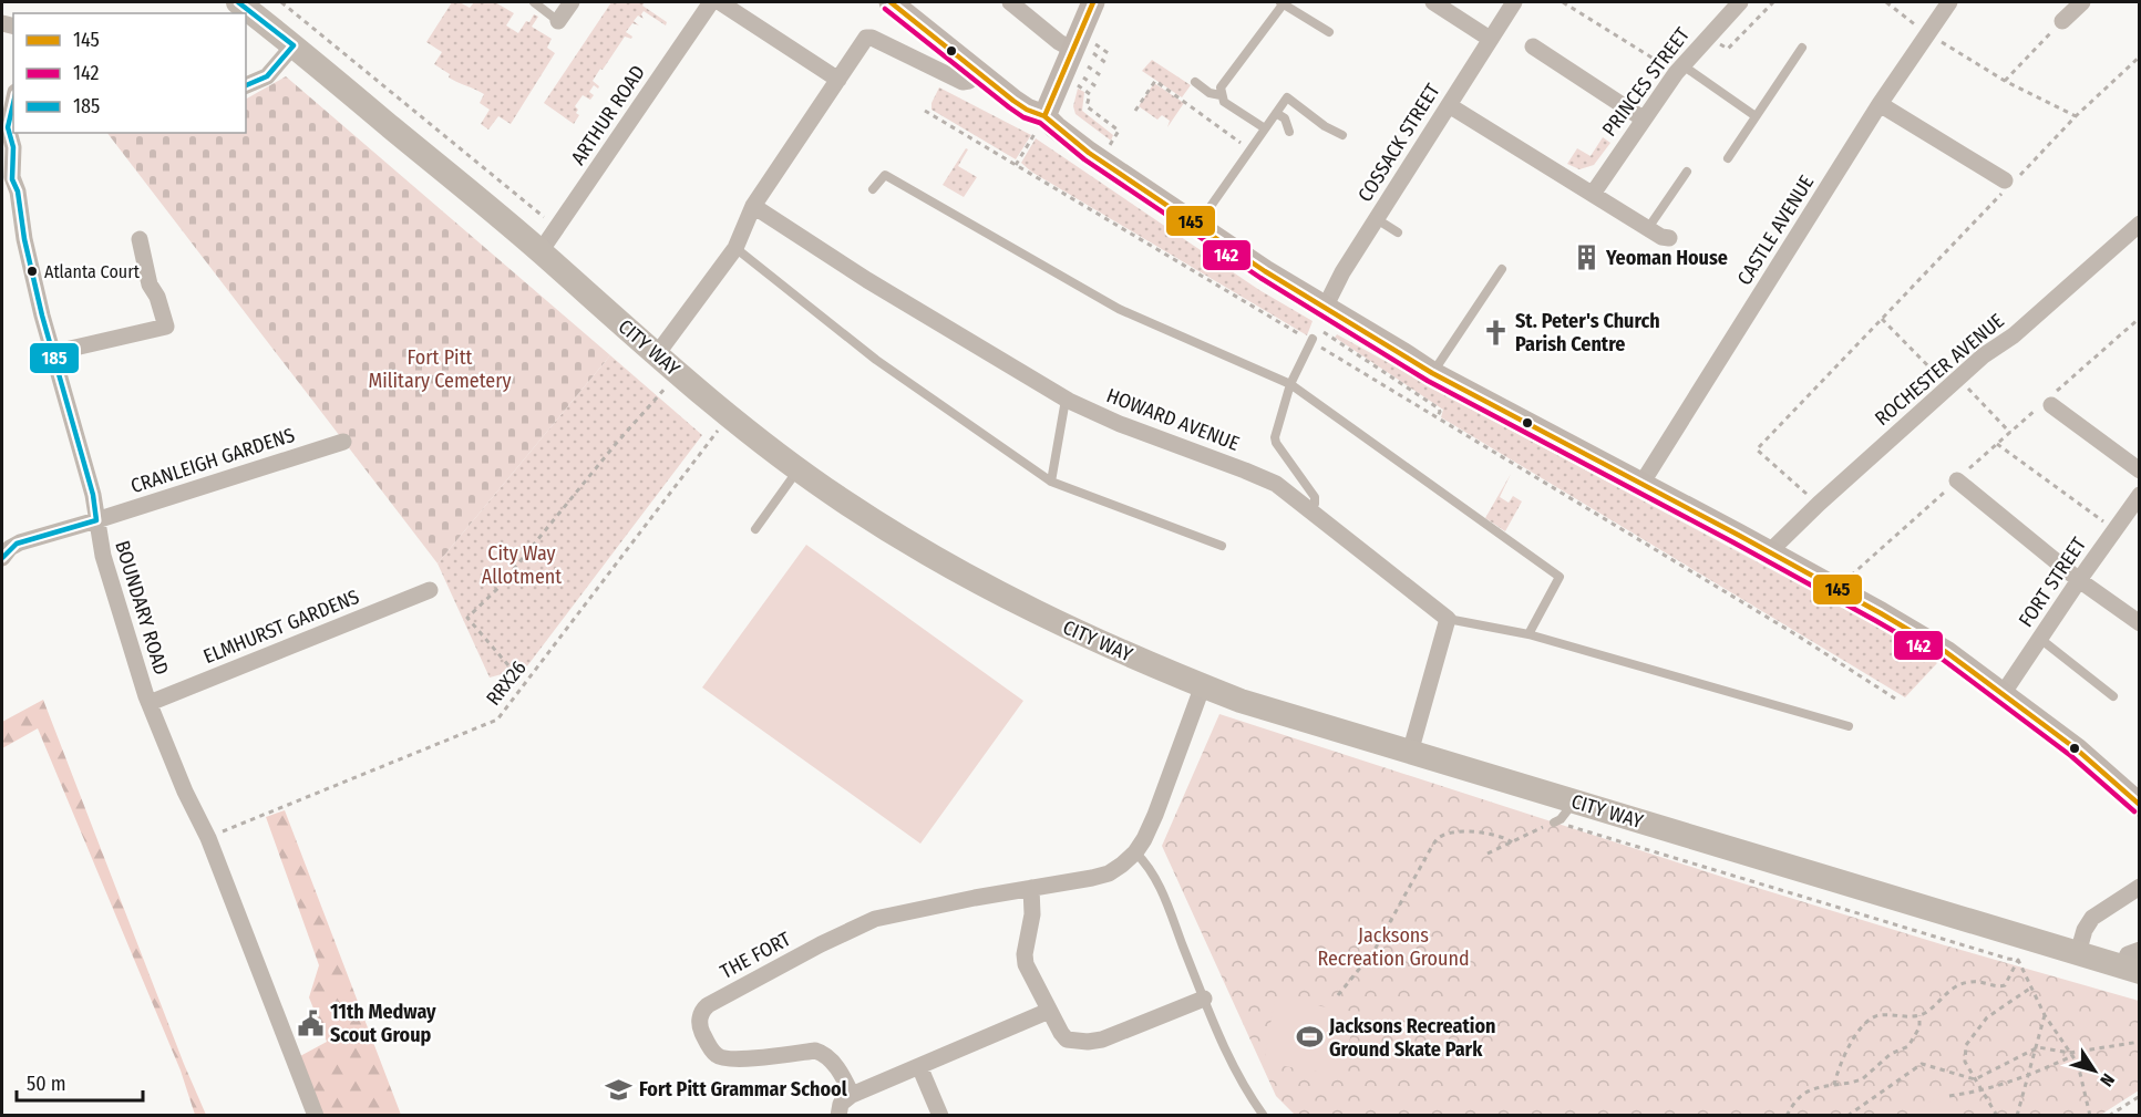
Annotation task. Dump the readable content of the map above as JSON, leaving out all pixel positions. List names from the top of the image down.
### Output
{
  "streets": {
    "main road": ["CITY WAY"],
    "street": [
      "PRINCES STREET",
      "ARTHUR ROAD",
      "COSSACK STREET",
      "CASTLE AVENUE",
      "ROCHESTER AVENUE",
      "HOWARD AVENUE",
      "CRANLEIGH GARDENS",
      "FORT STREET",
      "BOUNDARY ROAD",
      "ELMHURST GARDENS",
      "THE FORT"
    ],
    "path": ["RRX26"]
  },
  "crossings": [
    ["ARTHUR ROAD", "CITY WAY"],
    ["CITY WAY", "RRX26"],
    ["CITY WAY", "THE FORT"],
    ["CRANLEIGH GARDENS", "BOUNDARY ROAD"],
    ["BOUNDARY ROAD", "ELMHURST GARDENS"],
    ["BOUNDARY ROAD", "RRX26"]
  ],
  "parks": ["Fort Pitt Military Cemetery", "City Way Allotment", "Jacksons Recreation Ground"],
  "places": {
    "building": ["Yeoman House"],
    "other": ["Atlanta Court"],
    "church": ["St. Peter's Church Parish Centre"],
    "public building": ["11th Medway Scout Group"],
    "sports": ["Jacksons Recreation Ground Skate Park"],
    "school or university": ["Fort Pitt Grammar School"]
  },
  "lines": ["transit line 145", "transit line 185", "transit line 142"],
  "legend": ["145", "142", "185"],
  "scale_bar": "50 m",
  "north": "bottom right"
}
